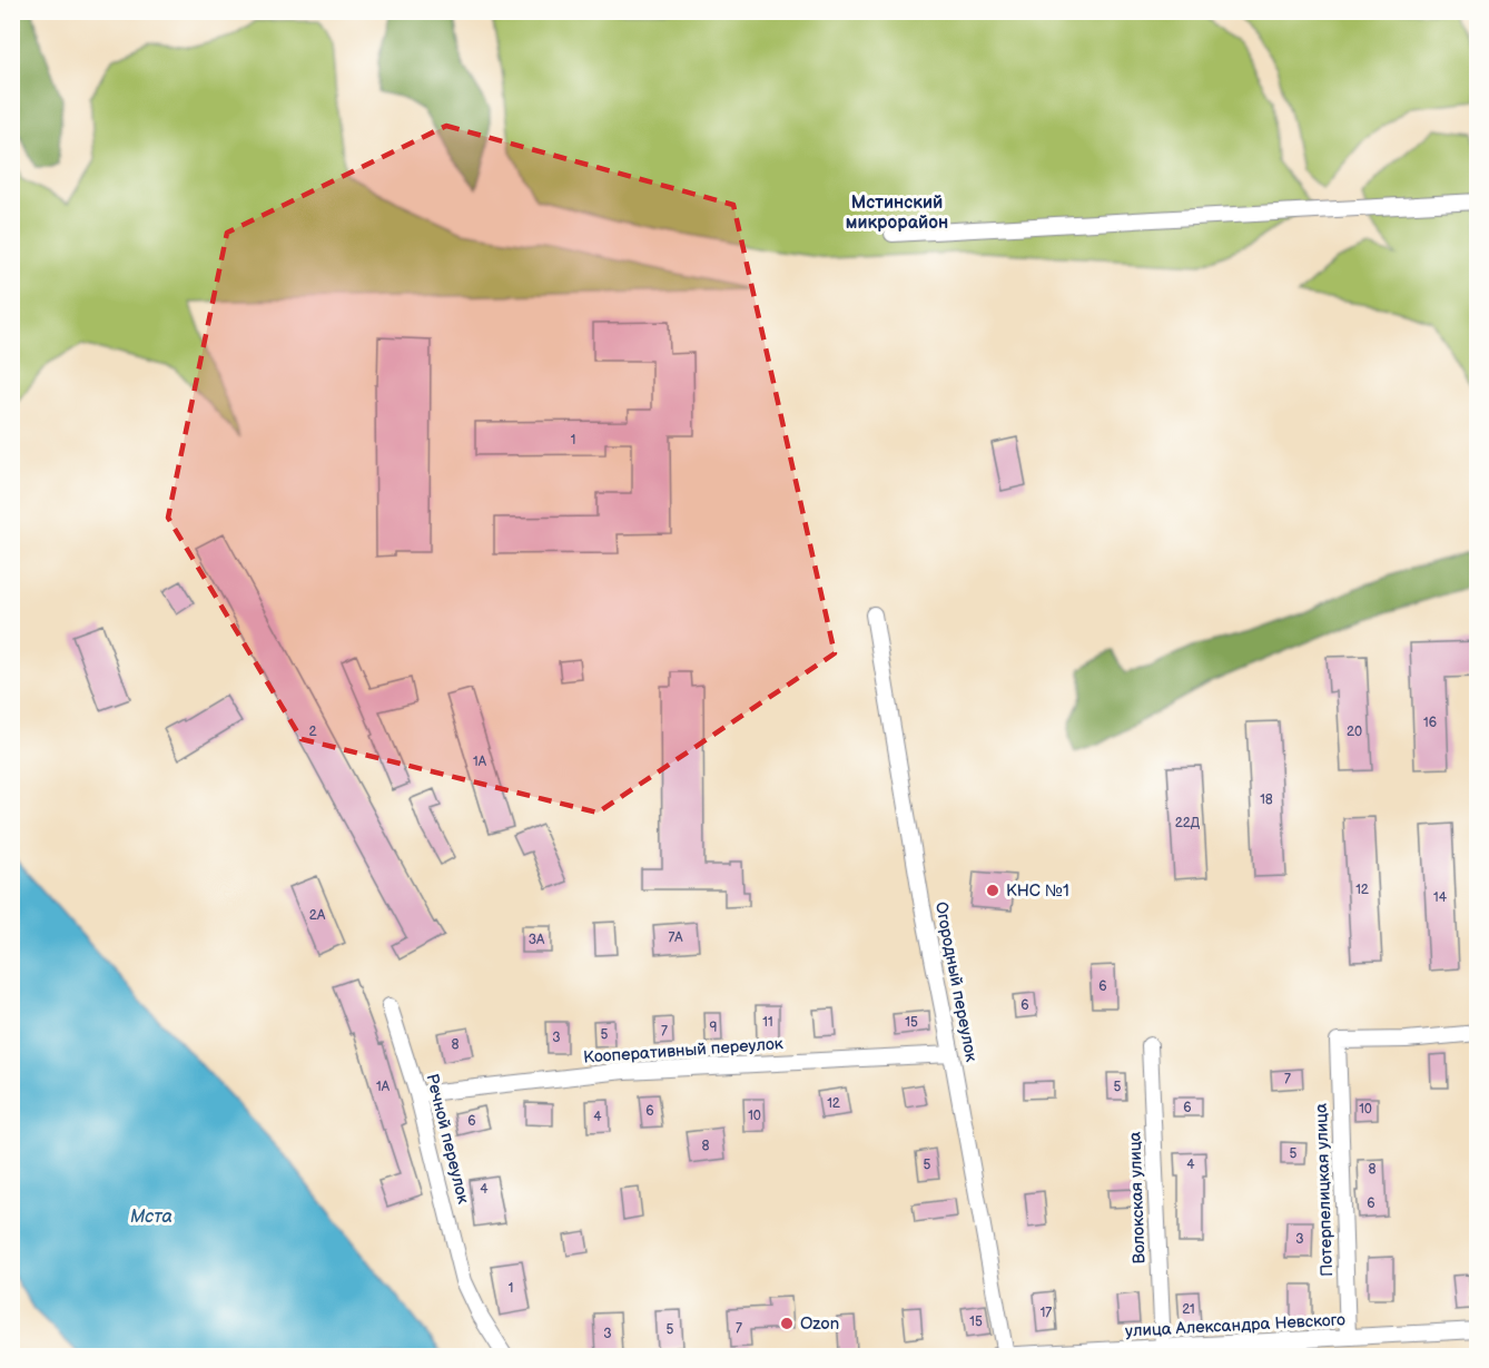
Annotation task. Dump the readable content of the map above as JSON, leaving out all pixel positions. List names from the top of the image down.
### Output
{
  "streets": {
    "street": [
      "Огородный переулок",
      "Кооперативный переулок",
      "Речной переулок",
      "Потерпелицкая улица",
      "Волокская улица",
      "улица Александра Невского"
    ]
  },
  "crossings": [
    ["Огородный переулок", "Кооперативный переулок"],
    ["Огородный переулок", "улица Александра Невского"],
    ["Кооперативный переулок", "Речной переулок"],
    ["Потерпелицкая улица", "улица Александра Невского"],
    ["Волокская улица", "улица Александра Невского"]
  ],
  "districts": ["Мстинский микрорайон"],
  "water": ["Мста"],
  "places": ["КНС №1", "Ozon"],
  "house_numbers": [
    "1",
    "16",
    "2",
    "20",
    "1А",
    "18",
    "22Д",
    "12",
    "14",
    "2А",
    "7А",
    "3А",
    "6",
    "6",
    "11",
    "15",
    "9",
    "7",
    "5",
    "3",
    "8",
    "7",
    "1А",
    "5",
    "12",
    "6",
    "10",
    "6",
    "10",
    "4",
    "6",
    "8",
    "5",
    "5",
    "4",
    "8",
    "4",
    "6",
    "3",
    "1",
    "21",
    "17",
    "15",
    "7",
    "5",
    "3"
  ]
}
